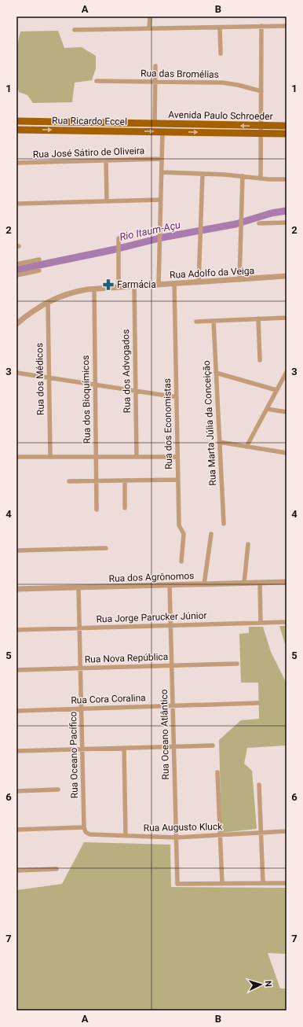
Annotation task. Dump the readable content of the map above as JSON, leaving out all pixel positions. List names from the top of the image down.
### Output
{
  "streets": {
    "main road": ["Avenida Paulo Schroeder", "Rua Ricardo Eccel"],
    "street": [
      "Rua das Bromélias",
      "Rua José Sátiro de Oliveira",
      "Rua Adolfo da Veiga",
      "Rua dos Advogados",
      "Rua dos Médicos",
      "Rua dos Bioquímicos",
      "Rua Marta Júlia da Conceição",
      "Rua dos Economistas",
      "Rua dos Agrônomos",
      "Rua Jorge Parucker Júnior",
      "Rua Nova República",
      "Rua Cora Coralina",
      "Rua Oceano Atlântico",
      "Rua Oceano Pacífico",
      "Rua Augusto Kluck"
    ]
  },
  "crossings": [
    ["Avenida Paulo Schroeder", "Rua Ricardo Eccel"],
    ["Rua Adolfo da Veiga", "Rua dos Advogados"],
    ["Rua Adolfo da Veiga", "Rua dos Médicos"],
    ["Rua Adolfo da Veiga", "Rua dos Bioquímicos"],
    ["Rua Adolfo da Veiga", "Rua dos Economistas"],
    ["Rua dos Agrônomos", "Rua Oceano Atlântico"],
    ["Rua dos Agrônomos", "Rua Oceano Pacífico"],
    ["Rua Jorge Parucker Júnior", "Rua Oceano Atlântico"],
    ["Rua Jorge Parucker Júnior", "Rua Oceano Pacífico"],
    ["Rua Nova República", "Rua Oceano Atlântico"],
    ["Rua Nova República", "Rua Oceano Pacífico"],
    ["Rua Cora Coralina", "Rua Oceano Atlântico"],
    ["Rua Cora Coralina", "Rua Oceano Pacífico"],
    ["Rua Oceano Atlântico", "Rua Augusto Kluck"],
    ["Rua Oceano Pacífico", "Rua Augusto Kluck"]
  ],
  "water": ["Rio Itaum-Açu"],
  "places": {
    "pharmacy": ["Farmácia"]
  },
  "north": "right",
  "grid": {
    "columns": ["A", "B"],
    "rows": [
      "1",
      "2",
      "3",
      "4",
      "5",
      "6",
      "7"
    ]
  }
}
